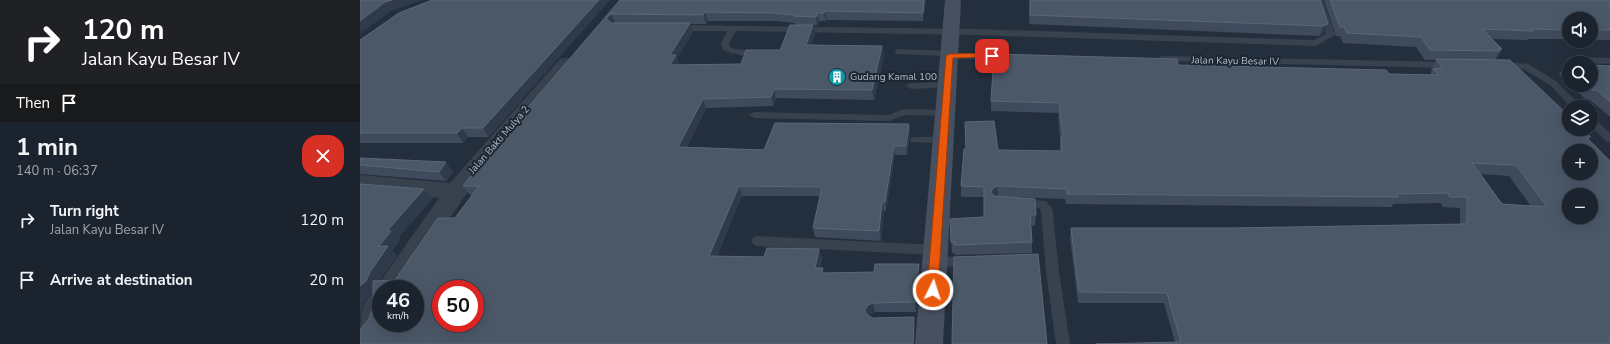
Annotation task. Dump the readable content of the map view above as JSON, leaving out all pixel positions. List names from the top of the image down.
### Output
{
  "streets": {
    "street": ["Jalan Bakti Mulya 2"],
    "lane": ["Jalan Kayu Besar IV"]
  },
  "places": {
    "building": ["Gudang Kamal 100"]
  },
  "page": {
    "turn": ["120 m", "Jalan Kayu Besar IV"],
    "map_buttons": ["+", "−"],
    "then": "Then",
    "heading": ["1 min", "140 m · 06:37"],
    "list": [
      {
        "name": "Turn right",
        "note": "Jalan Kayu Besar IV",
        "value": "120 m"
      },
      {
        "name": "Arrive at destination",
        "value": "20 m"
      }
    ],
    "speed": "46 km/h",
    "limit": "50"
  }
}
